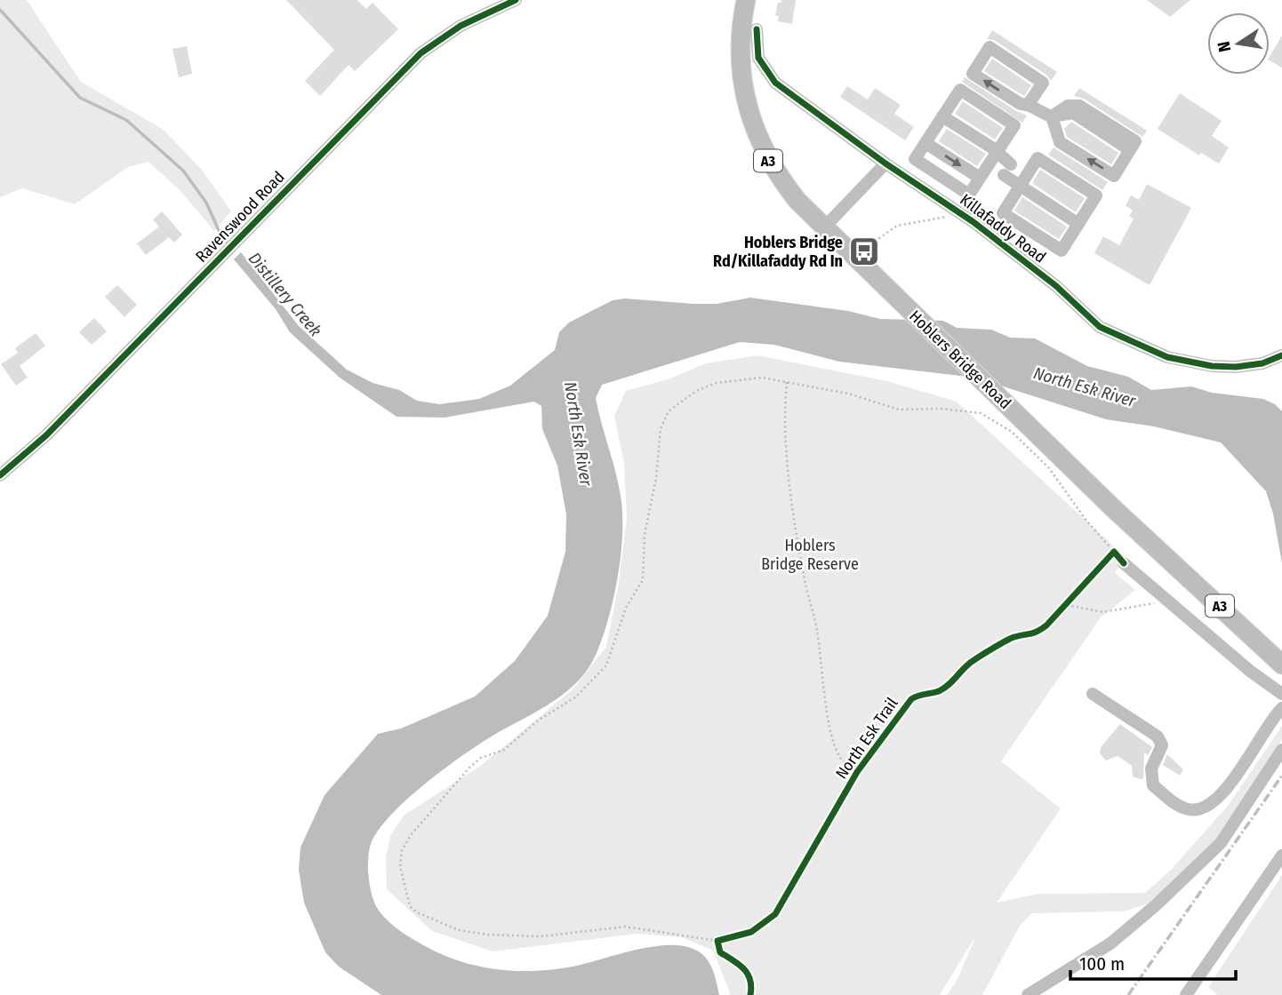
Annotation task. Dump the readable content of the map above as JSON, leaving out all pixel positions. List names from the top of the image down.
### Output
{
  "streets": {
    "highway": ["A3", "Hoblers Bridge Road"],
    "street": ["Ravenswood Road", "Killafaddy Road"],
    "cycle path": ["North Esk Trail"]
  },
  "water": ["Distillery Creek", "North Esk River"],
  "parks": ["Hoblers Bridge Reserve"],
  "places": {
    "bus stop": ["Hoblers Bridge Rd/Killafaddy Rd In"]
  },
  "scale_bar": "100 m",
  "north": "left"
}
